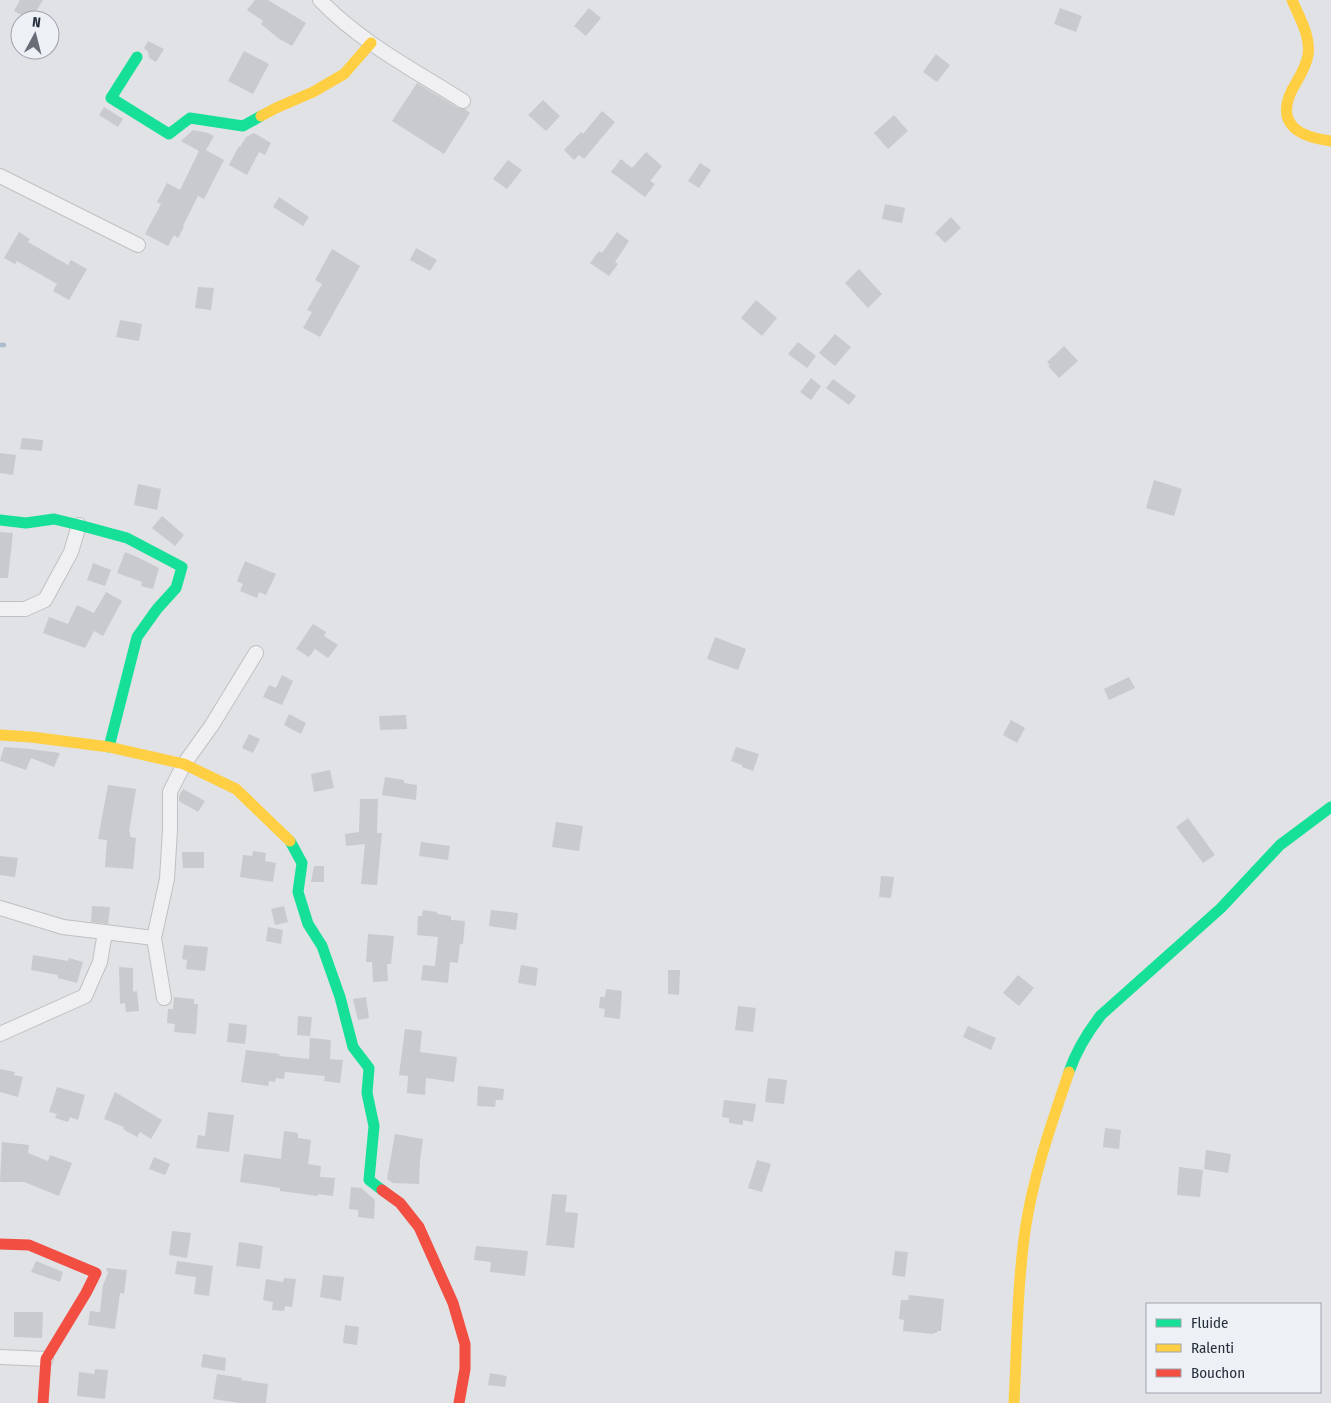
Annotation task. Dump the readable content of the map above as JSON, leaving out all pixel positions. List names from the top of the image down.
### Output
{
  "legend": ["Fluide", "Ralenti", "Bouchon"],
  "north": "top"
}
